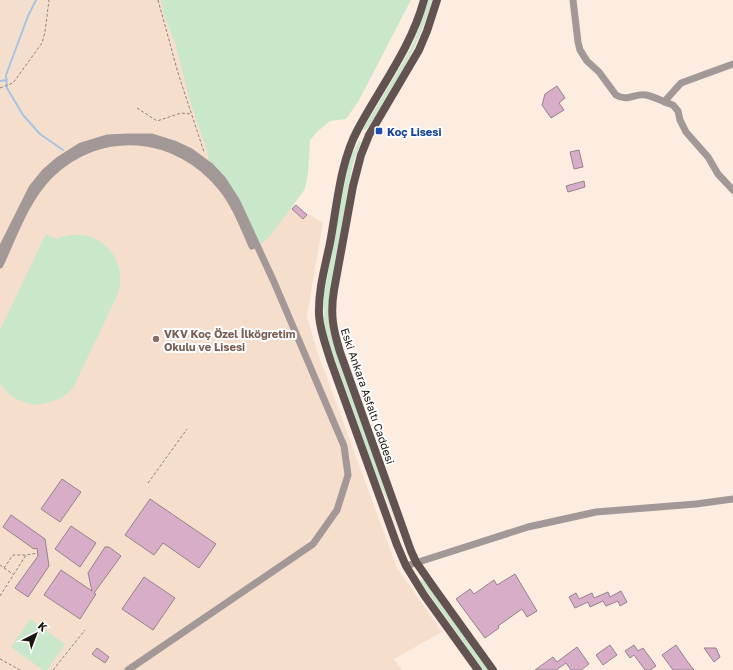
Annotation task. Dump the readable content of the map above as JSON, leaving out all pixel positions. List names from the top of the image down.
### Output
{
  "streets": {
    "main road": ["Eski Ankara Asfaltı Caddesi"]
  },
  "places": {
    "transit": ["Koç Lisesi"],
    "other": ["VKV Koç Özel İlköğretim Okulu ve Lisesi"]
  },
  "north": "top right"
}
